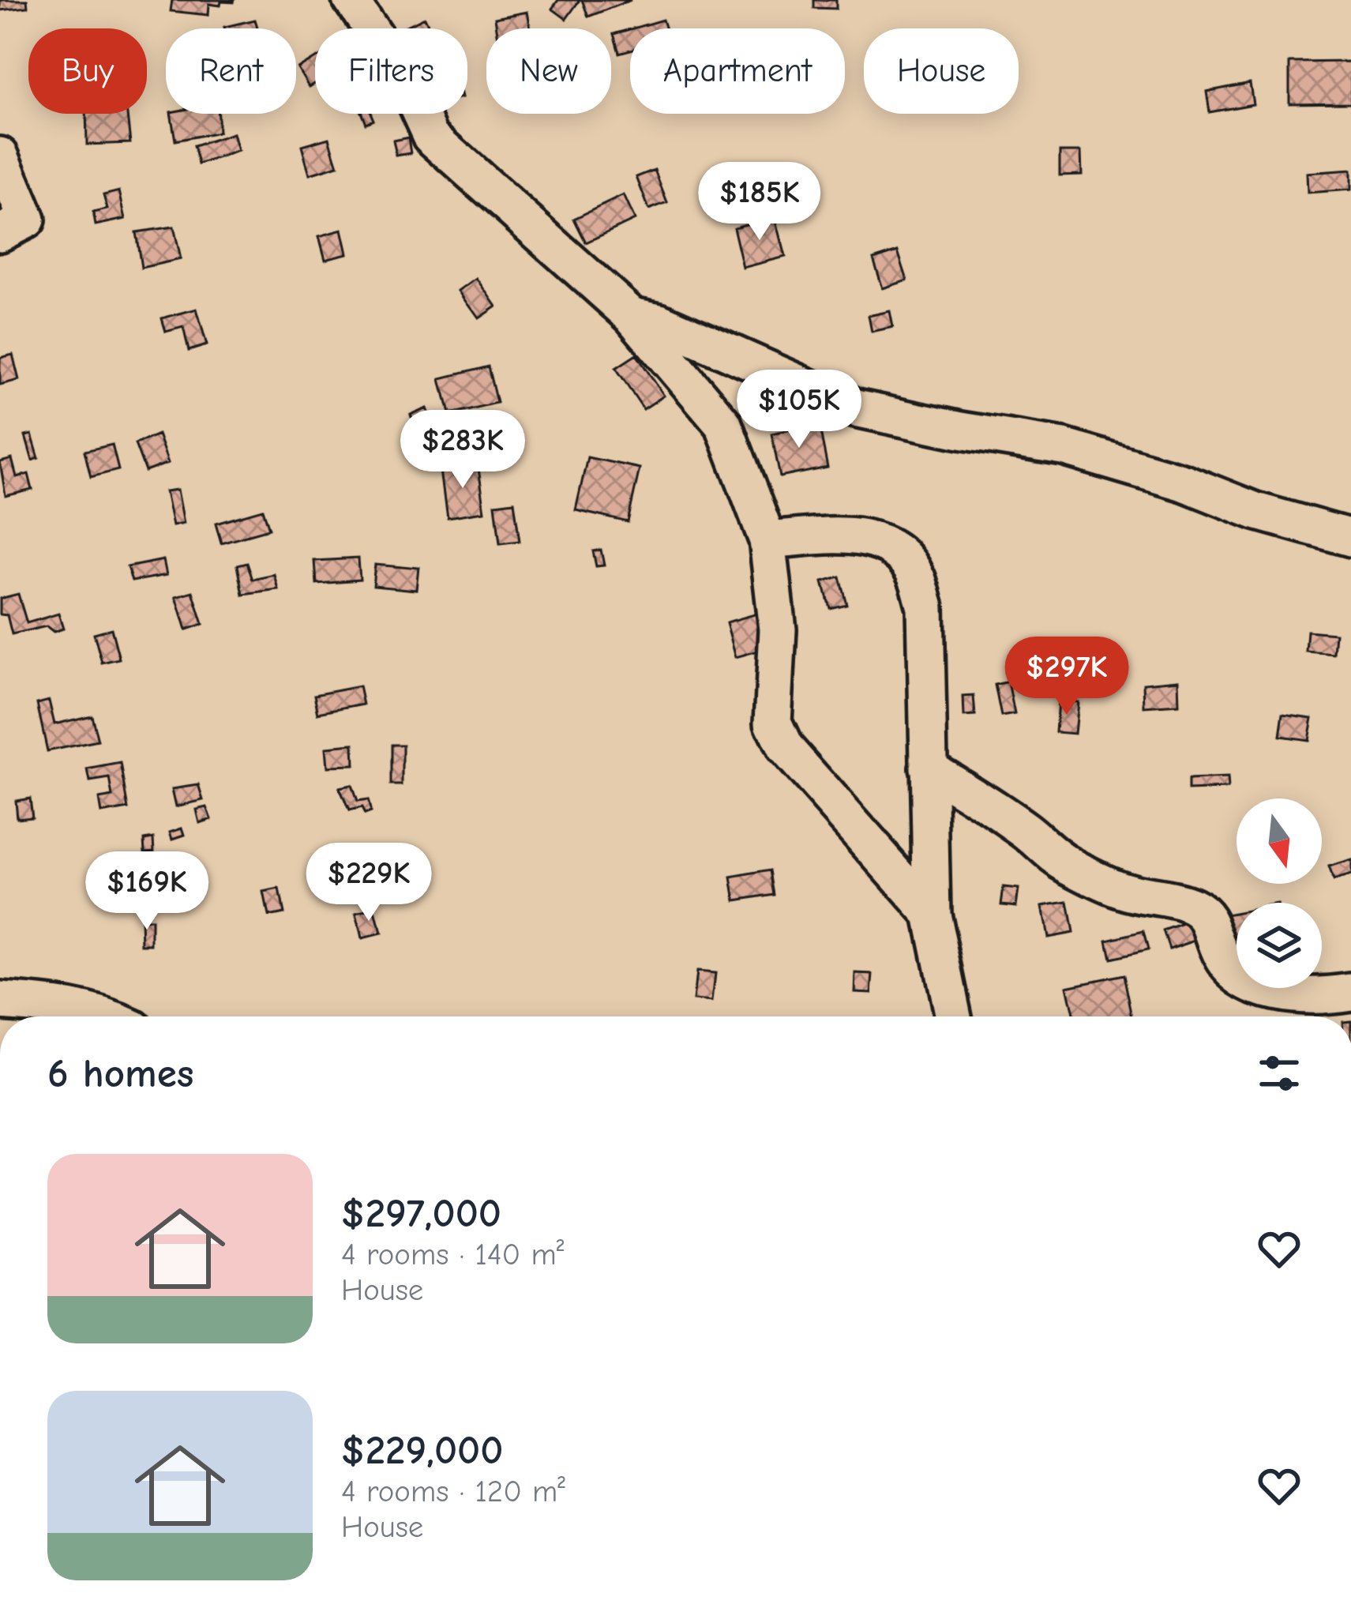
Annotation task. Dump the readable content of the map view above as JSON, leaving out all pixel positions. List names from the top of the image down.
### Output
{
  "north": "bottom",
  "page": {
    "chip": [
      "Buy",
      "Rent",
      "Filters",
      "New",
      "Apartment",
      "House"
    ],
    "price": [
      "$185K",
      "$105K",
      "$283K",
      "$297K",
      "$229K",
      "$169K"
    ],
    "heading": "6 homes",
    "list": [
      {
        "name": "$297,000",
        "note": "4 rooms · 140 m² · House"
      },
      {
        "name": "$229,000",
        "note": "4 rooms · 120 m² · House"
      }
    ]
  }
}
